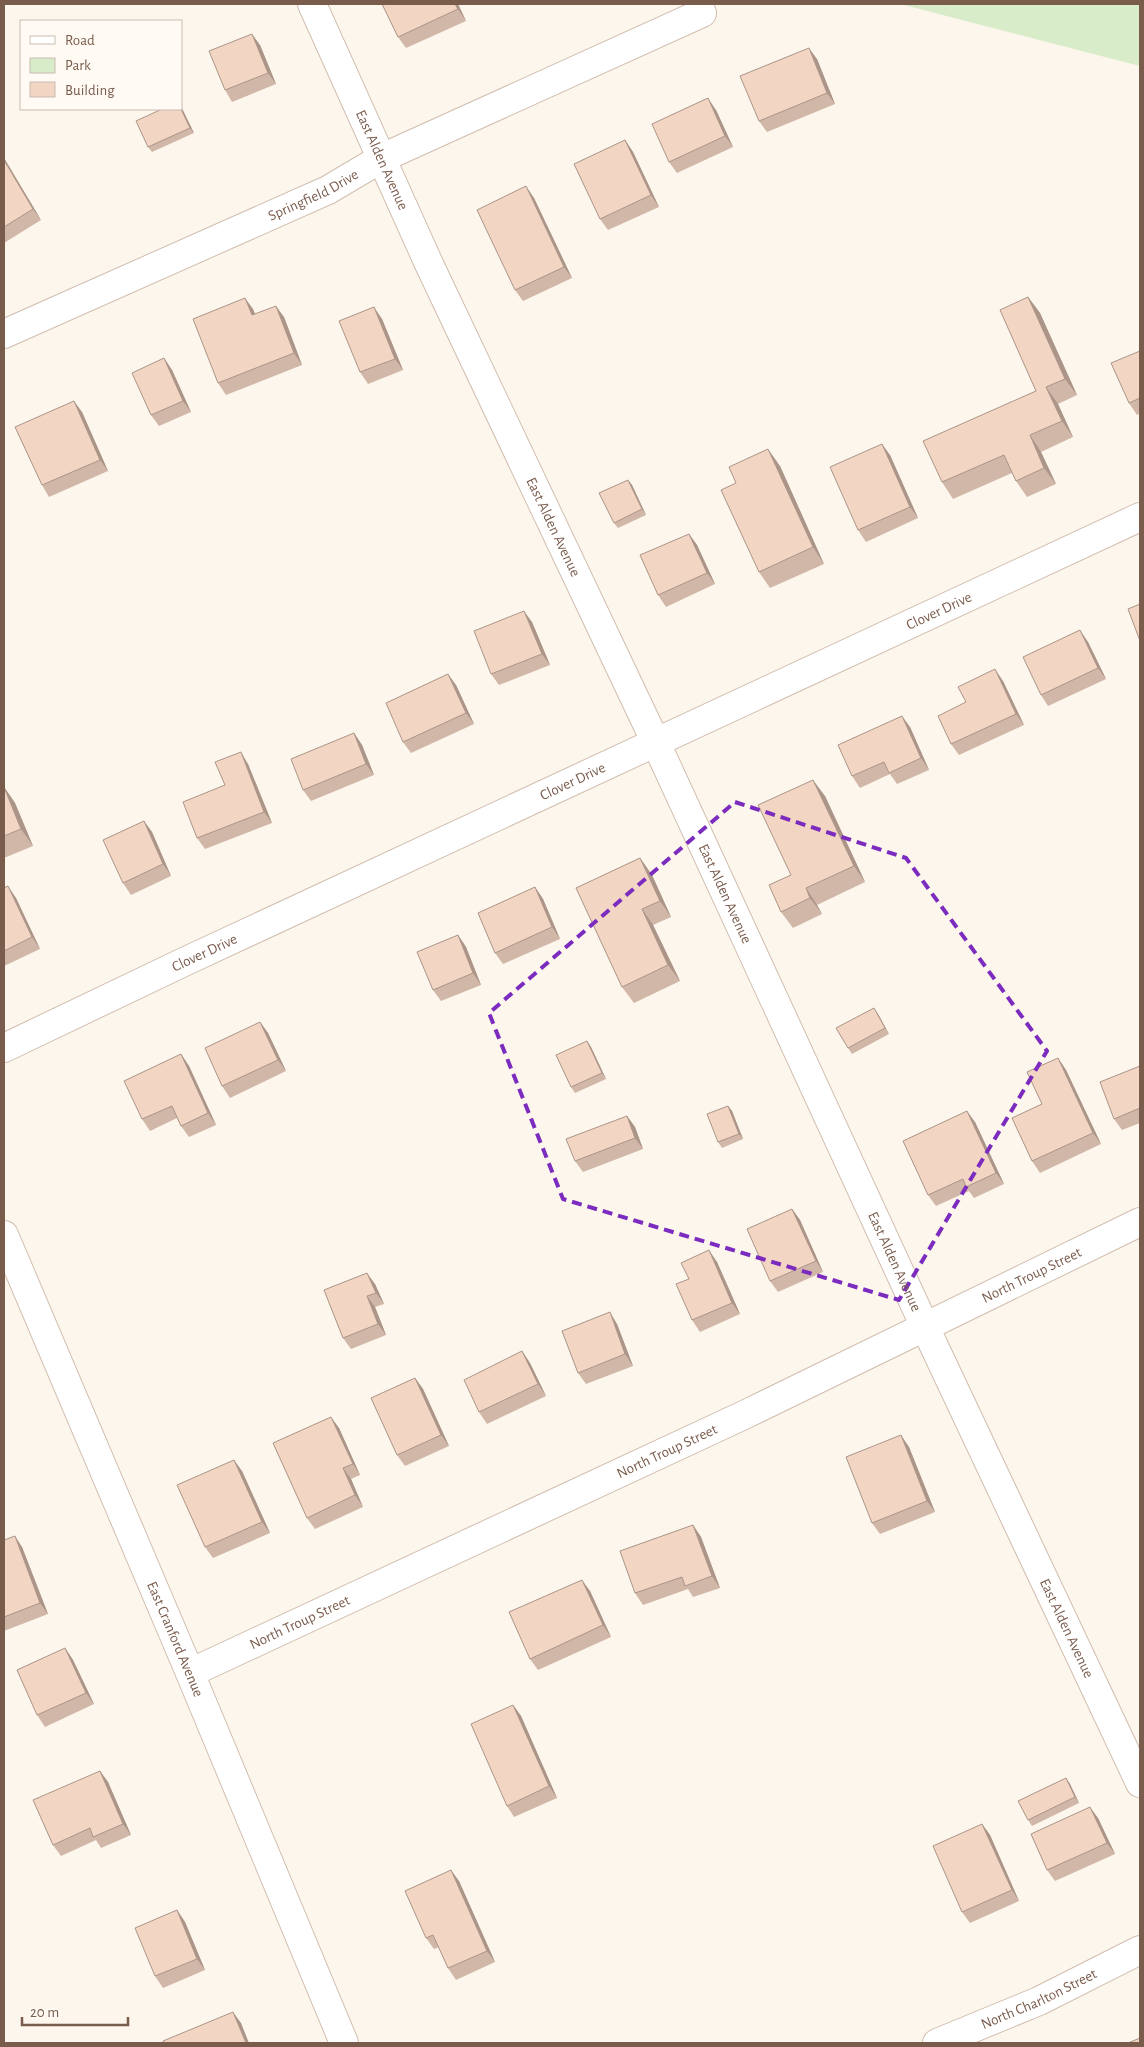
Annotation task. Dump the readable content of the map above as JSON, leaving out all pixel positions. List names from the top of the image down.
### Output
{
  "streets": {
    "street": [
      "East Alden Avenue",
      "Springfield Drive",
      "Clover Drive",
      "North Troup Street",
      "East Cranford Avenue",
      "North Charlton Street"
    ]
  },
  "crossings": [
    ["East Alden Avenue", "Springfield Drive"],
    ["East Alden Avenue", "Clover Drive"],
    ["East Alden Avenue", "North Troup Street"],
    ["North Troup Street", "East Cranford Avenue"]
  ],
  "legend": ["Road", "Park", "Building"],
  "scale_bar": "20 m"
}
